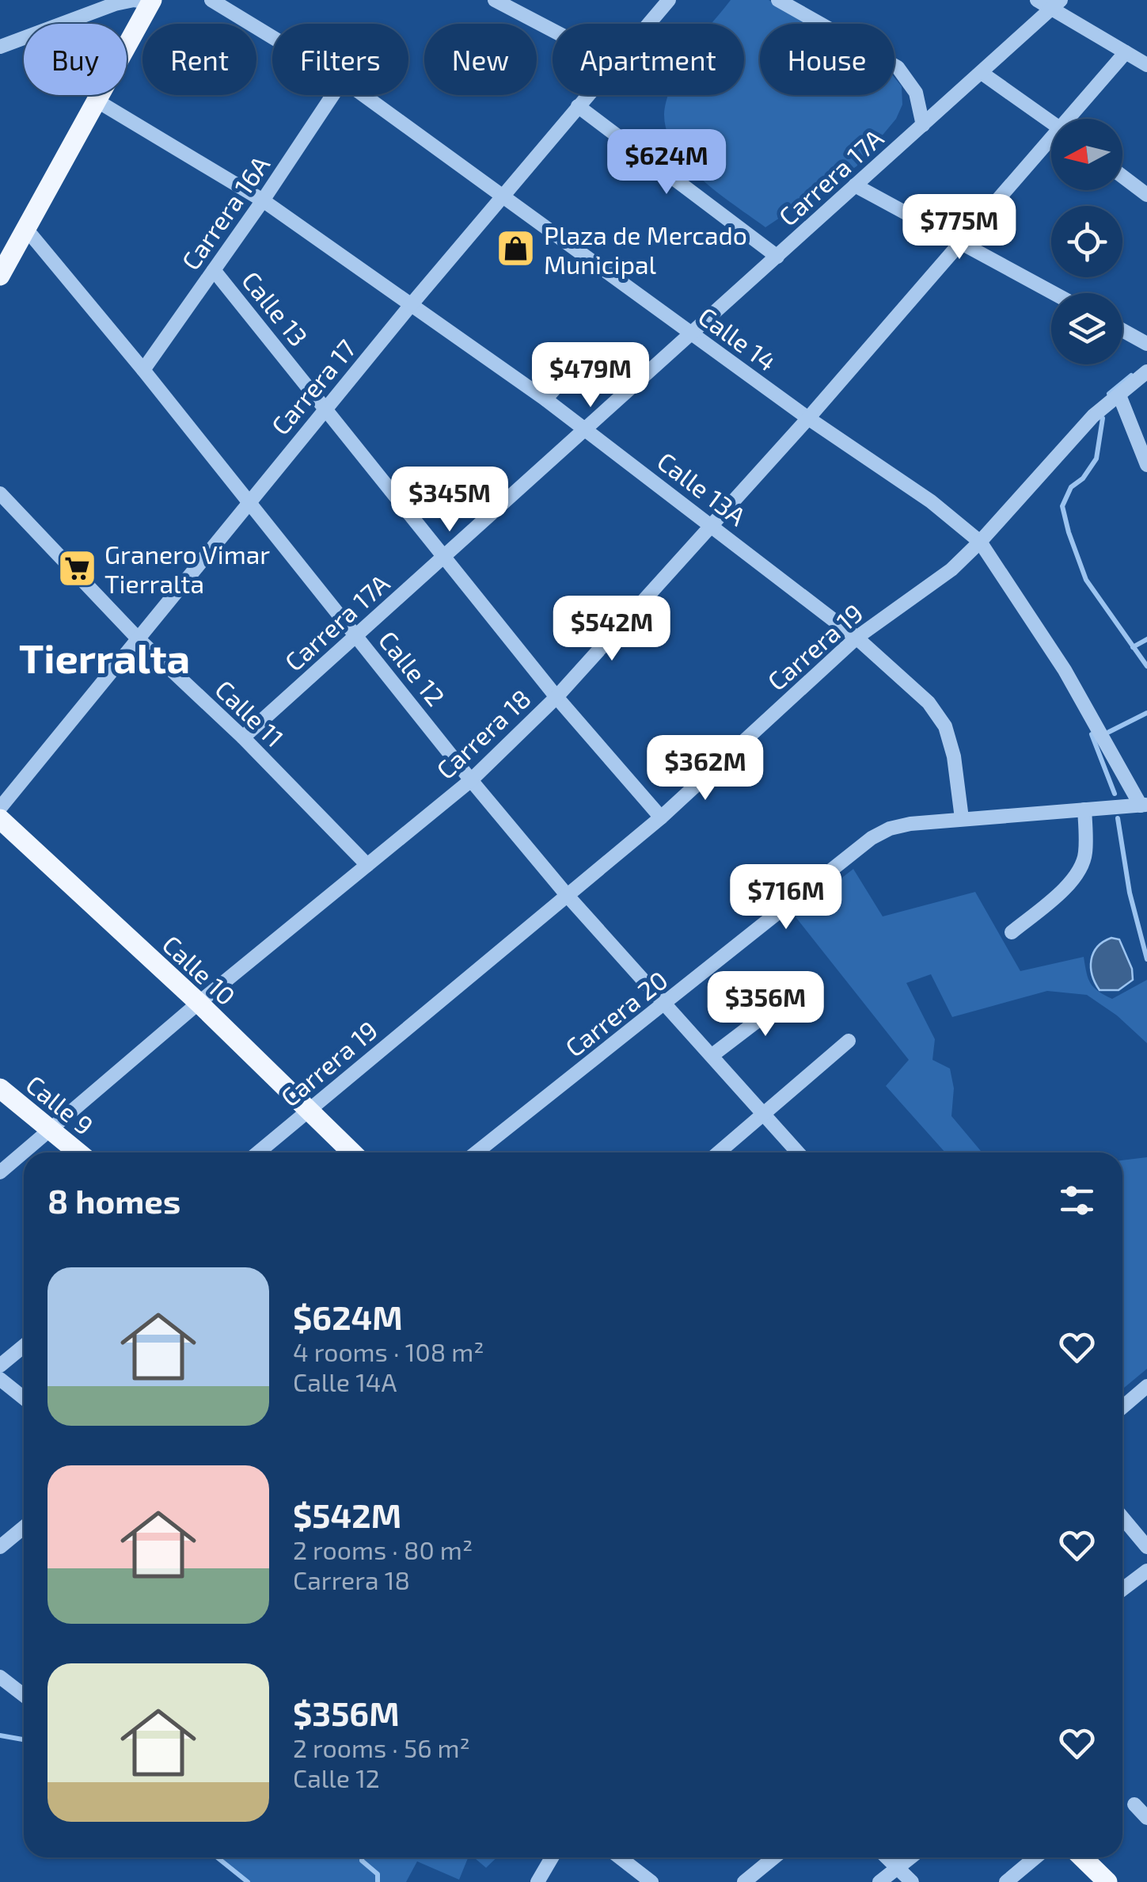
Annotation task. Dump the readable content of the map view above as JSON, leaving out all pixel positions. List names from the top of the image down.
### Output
{
  "streets": {
    "main road": ["Calle 10", "Calle 9"],
    "street": [
      "Carrera 17A",
      "Carrera 16A",
      "Calle 13",
      "Calle 14",
      "Carrera 17",
      "Calle 13A",
      "Carrera 19",
      "Calle 12",
      "Calle 11",
      "Carrera 18",
      "Carrera 20"
    ]
  },
  "crossings": [
    ["Carrera 17A", "Calle 13"],
    ["Carrera 17A", "Calle 14"],
    ["Carrera 17A", "Calle 13A"],
    ["Carrera 17A", "Calle 12"],
    ["Carrera 17A", "Calle 11"],
    ["Carrera 16A", "Calle 13"],
    ["Carrera 16A", "Calle 13A"],
    ["Carrera 16A", "Calle 12"],
    ["Calle 13", "Carrera 17"],
    ["Calle 13", "Carrera 19"],
    ["Calle 13", "Carrera 18"],
    ["Calle 14", "Carrera 17"],
    ["Calle 14", "Carrera 19"],
    ["Calle 14", "Carrera 18"],
    ["Calle 14", "Carrera 20"],
    ["Carrera 17", "Calle 13A"],
    ["Carrera 17", "Calle 12"],
    ["Carrera 17", "Calle 11"],
    ["Calle 13A", "Carrera 19"],
    ["Calle 13A", "Carrera 18"],
    ["Calle 13A", "Carrera 20"],
    ["Carrera 19", "Calle 12"],
    ["Carrera 19", "Calle 10"],
    ["Calle 12", "Carrera 18"],
    ["Calle 12", "Carrera 20"],
    ["Calle 11", "Carrera 18"],
    ["Carrera 18", "Calle 10"],
    ["Carrera 18", "Calle 9"]
  ],
  "districts": ["Tierralta"],
  "places": {
    "shop": ["Plaza de Mercado Municipal"],
    "supermarket": ["Granero Vimar Tierralta"]
  },
  "north": "left",
  "page": {
    "chip": [
      "Buy",
      "Rent",
      "Filters",
      "New",
      "Apartment",
      "House"
    ],
    "price": [
      "$624M",
      "$775M",
      "$479M",
      "$345M",
      "$542M",
      "$362M",
      "$716M",
      "$356M"
    ],
    "heading": "8 homes",
    "list": [
      {
        "name": "$624M",
        "note": "4 rooms · 108 m² · Calle 14A"
      },
      {
        "name": "$542M",
        "note": "2 rooms · 80 m² · Carrera 18"
      },
      {
        "name": "$356M",
        "note": "2 rooms · 56 m² · Calle 12"
      }
    ]
  }
}
